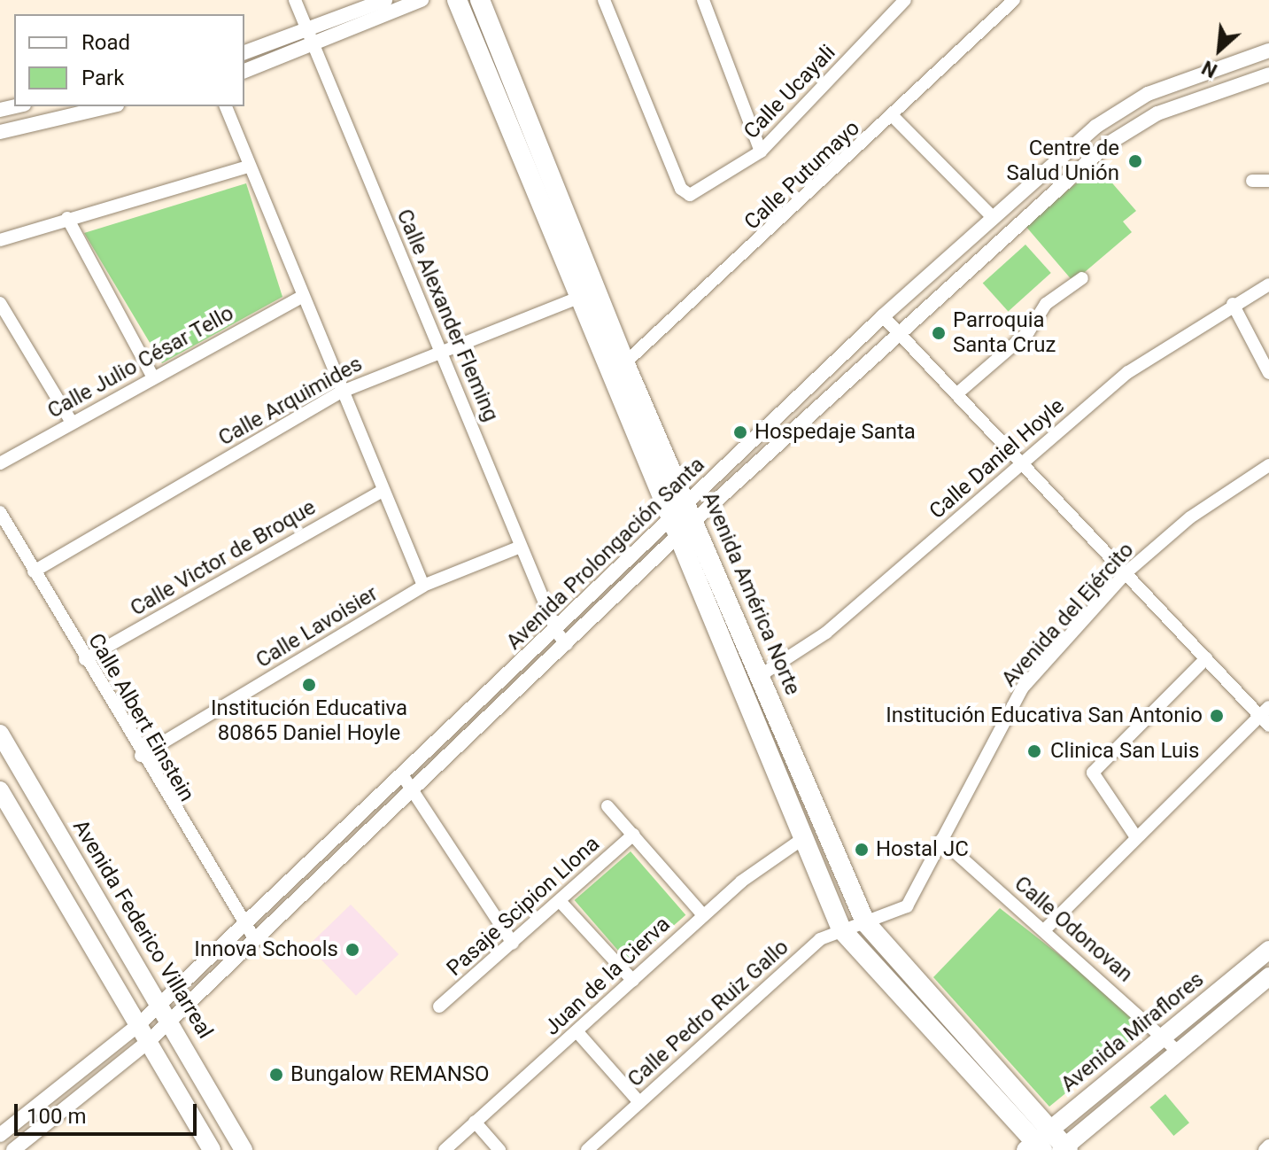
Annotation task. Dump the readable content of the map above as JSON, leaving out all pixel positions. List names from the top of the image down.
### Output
{
  "streets": {
    "main road": ["Avenida América Norte", "Avenida Federico Villarreal", "Avenida Miraflores"],
    "street": [
      "Calle Ucayali",
      "Calle Putumayo",
      "Calle Alexander Fleming",
      "Calle Julio César Tello",
      "Calle Arquimides",
      "Calle Daniel Hoyle",
      "Avenida Prolongación Santa",
      "Calle Victor de Broque",
      "Avenida del Ejército",
      "Calle Lavoisier",
      "Calle Albert Einstein",
      "Pasaje Scipion Llona",
      "Calle Odonovan",
      "Juan de la Cierva",
      "Calle Pedro Ruiz Gallo"
    ]
  },
  "crossings": [
    ["Calle Putumayo", "Avenida América Norte"],
    ["Calle Alexander Fleming", "Calle Arquimides"],
    ["Calle Alexander Fleming", "Avenida Prolongación Santa"],
    ["Calle Alexander Fleming", "Calle Lavoisier"],
    ["Calle Arquimides", "Avenida América Norte"],
    ["Calle Arquimides", "Calle Albert Einstein"],
    ["Calle Daniel Hoyle", "Avenida América Norte"],
    ["Avenida Prolongación Santa", "Avenida América Norte"],
    ["Avenida Prolongación Santa", "Calle Albert Einstein"],
    ["Avenida Prolongación Santa", "Avenida Federico Villarreal"],
    ["Calle Victor de Broque", "Calle Albert Einstein"],
    ["Avenida América Norte", "Avenida del Ejército"],
    ["Avenida América Norte", "Juan de la Cierva"],
    ["Avenida América Norte", "Calle Pedro Ruiz Gallo"],
    ["Avenida América Norte", "Avenida Miraflores"],
    ["Avenida del Ejército", "Calle Odonovan"],
    ["Avenida del Ejército", "Calle Pedro Ruiz Gallo"],
    ["Calle Lavoisier", "Calle Albert Einstein"],
    ["Calle Odonovan", "Avenida Miraflores"]
  ],
  "places": [
    "Centre de Salud Unión",
    "Parroquia Santa Cruz",
    "Hospedaje Santa",
    "Institución Educativa 80865 Daniel Hoyle",
    "Institución Educativa San Antonio",
    "Clinica San Luis",
    "Hostal JC",
    "Innova Schools",
    "Bungalow REMANSO"
  ],
  "legend": ["Road", "Park"],
  "scale_bar": "100 m",
  "north": "bottom left"
}
